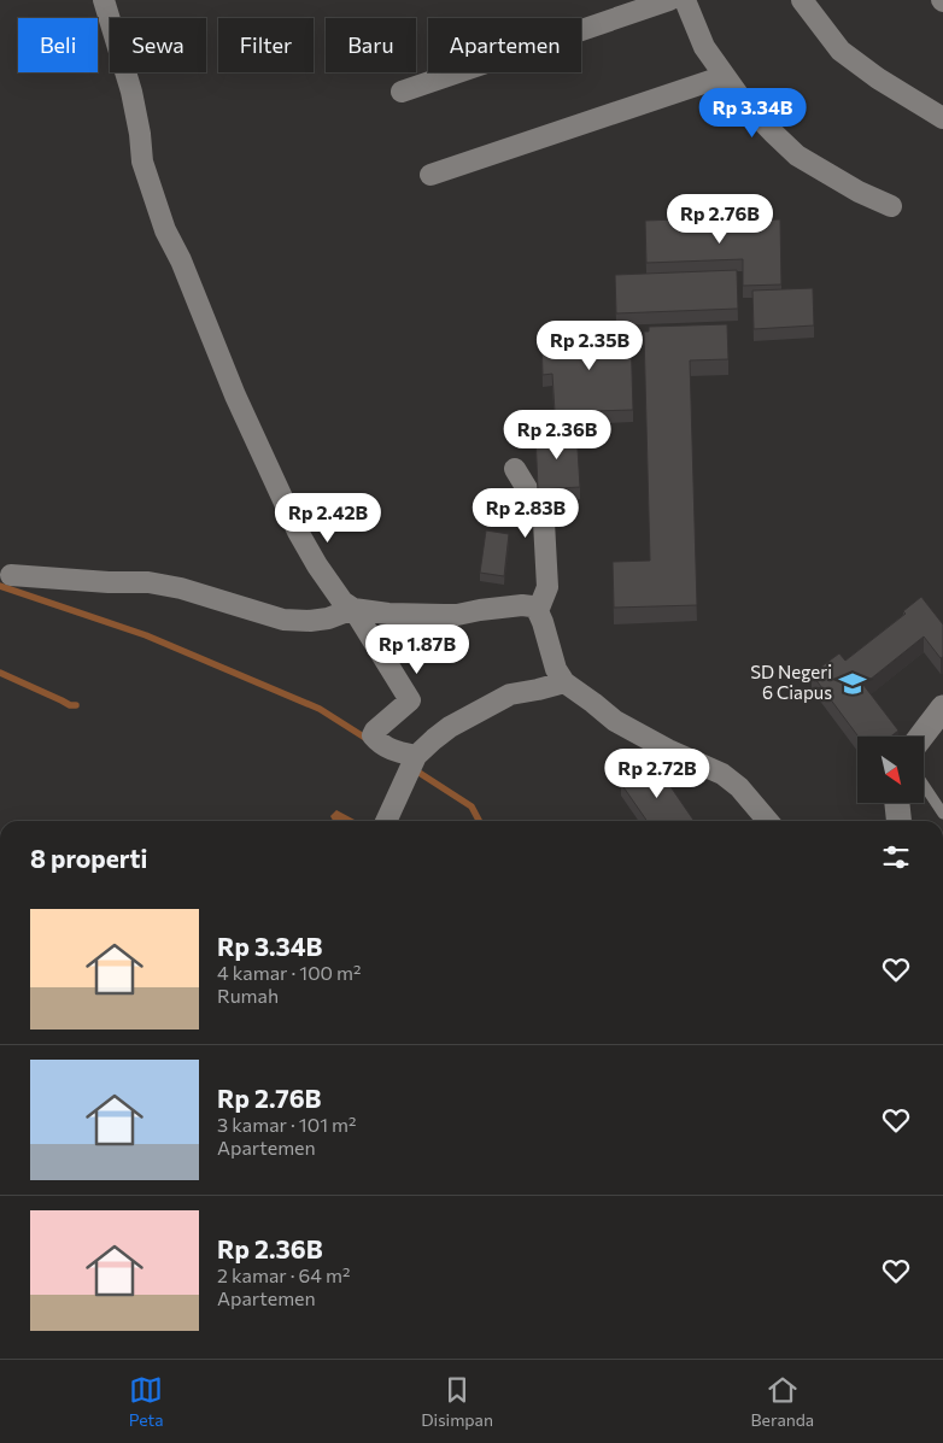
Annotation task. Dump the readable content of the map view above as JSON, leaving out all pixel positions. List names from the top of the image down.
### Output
{
  "places": {
    "school or university": ["SD Negeri 6 Ciapus"]
  },
  "north": "bottom right",
  "page": {
    "chip": [
      "Beli",
      "Sewa",
      "Filter",
      "Baru",
      "Apartemen"
    ],
    "price": [
      "Rp 3.34B",
      "Rp 2.76B",
      "Rp 2.35B",
      "Rp 2.36B",
      "Rp 2.83B",
      "Rp 2.42B",
      "Rp 1.87B",
      "Rp 2.72B"
    ],
    "heading": "8 properti",
    "list": [
      {
        "name": "Rp 3.34B",
        "note": "4 kamar · 100 m² · Rumah"
      },
      {
        "name": "Rp 2.76B",
        "note": "3 kamar · 101 m² · Apartemen"
      },
      {
        "name": "Rp 2.36B",
        "note": "2 kamar · 64 m² · Apartemen"
      }
    ],
    "tabs": ["Peta", "Disimpan", "Beranda"]
  }
}
